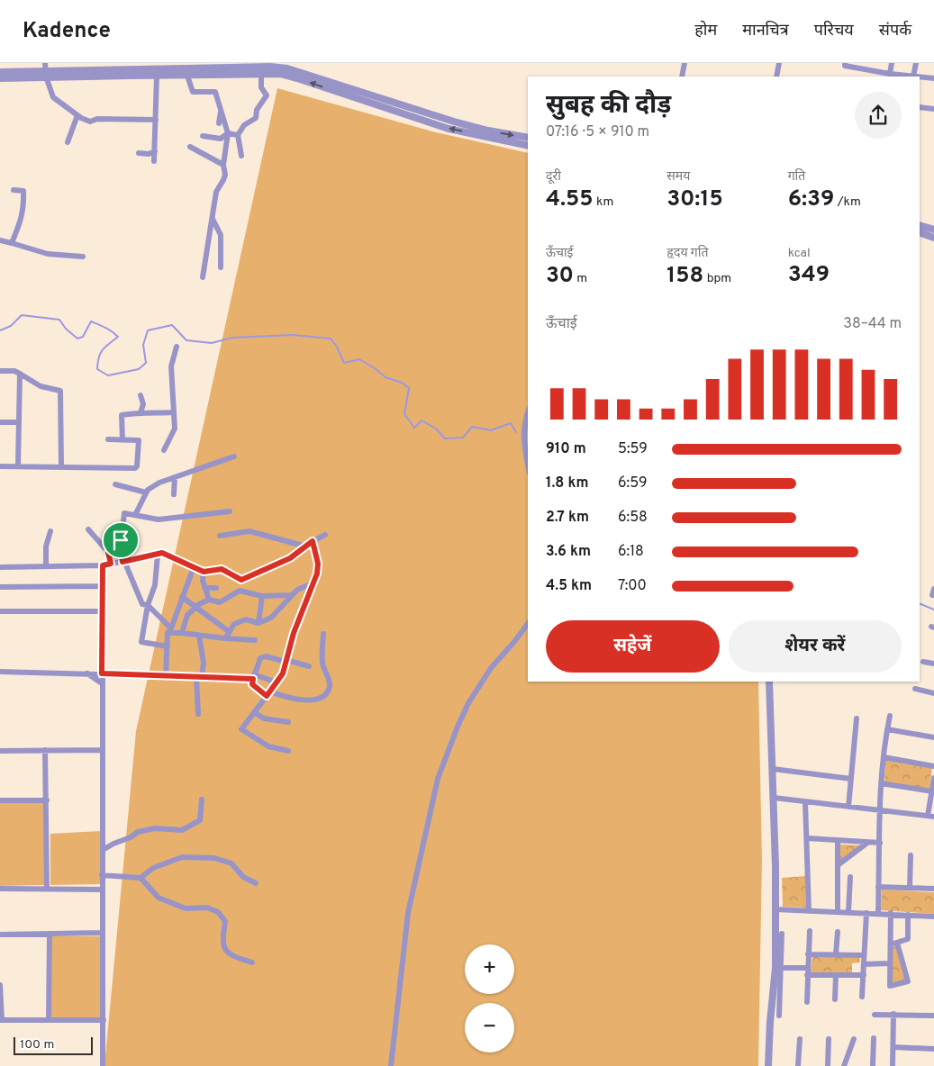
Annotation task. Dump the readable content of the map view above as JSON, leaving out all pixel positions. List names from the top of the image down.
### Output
{
  "scale_bar": "100 m",
  "page": {
    "header": "Kadence",
    "nav": [
      "होम",
      "मानचित्र",
      "परिचय",
      "संपर्क"
    ],
    "heading": ["सुबह की दौड़", "07:16 · 5 × 910 m"],
    "stats": [
      ["दूरी", "4.55 km"],
      ["समय", "30:15"],
      ["गति", "6:39 /km"],
      ["ऊँचाई", "30 m"],
      ["हृदय गति", "158 bpm"],
      ["kcal", "349"]
    ],
    "chart": ["ऊँचाई", "38–44 m"],
    "list": [
      {
        "name": "910 m",
        "note": "5:59"
      },
      {
        "name": "1.8 km",
        "note": "6:59"
      },
      {
        "name": "2.7 km",
        "note": "6:58"
      },
      {
        "name": "3.6 km",
        "note": "6:18"
      },
      {
        "name": "4.5 km",
        "note": "7:00"
      }
    ],
    "buttons": ["सहेजें", "शेयर करें"],
    "map_buttons": ["+", "−"],
    "scale": "100 m"
  }
}
